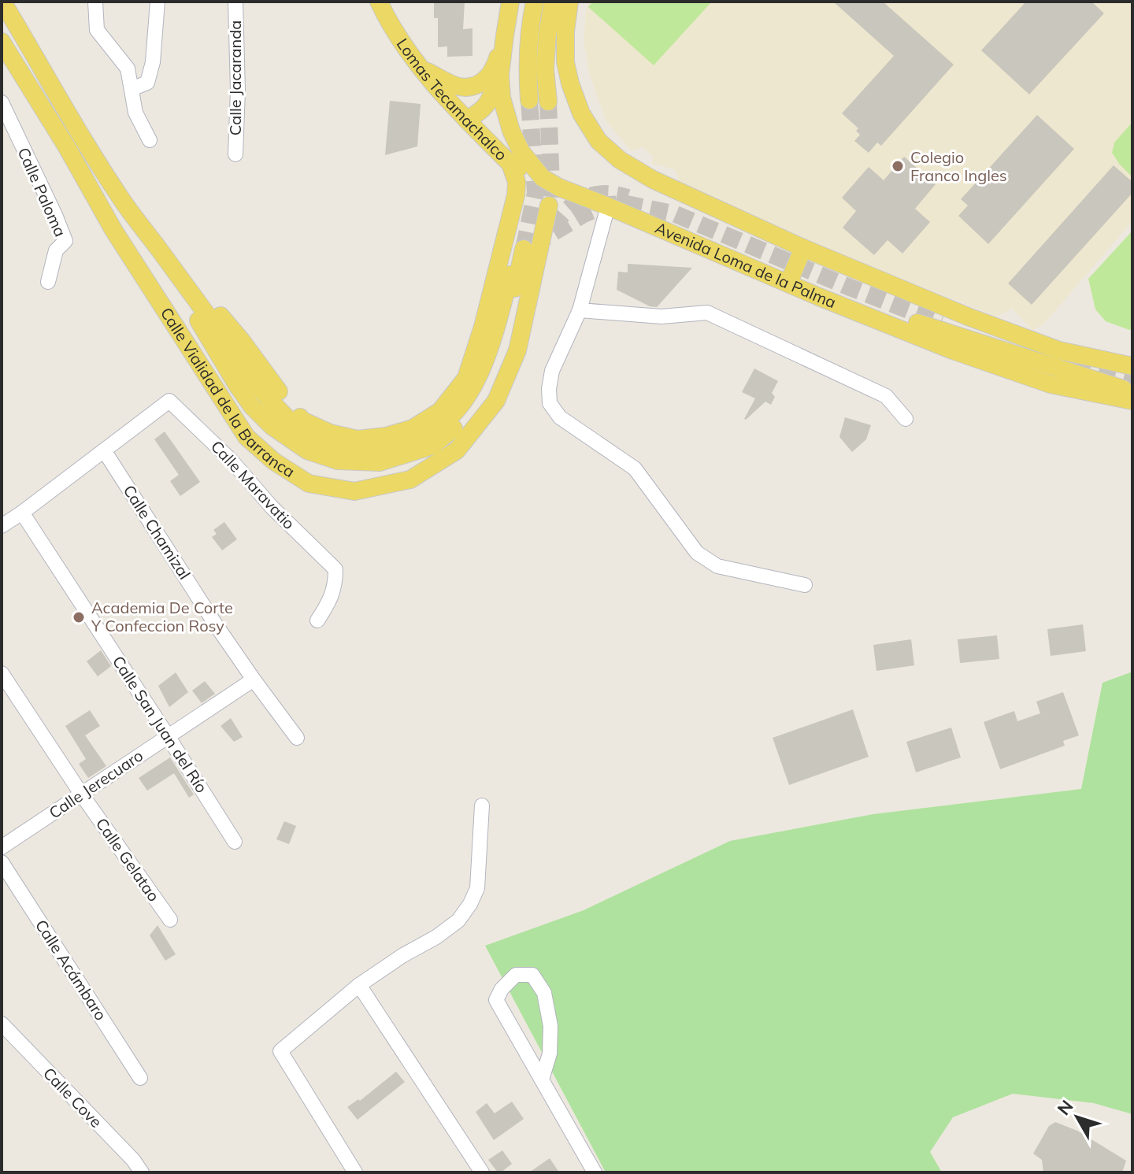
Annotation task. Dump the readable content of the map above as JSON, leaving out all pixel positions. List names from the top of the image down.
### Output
{
  "streets": {
    "main road": ["Lomas Tecamachalco", "Avenida Loma de la Palma", "Calle Vialidad de la Barranca"],
    "street": [
      "Calle Jacaranda",
      "Calle Paloma",
      "Calle Maravatio",
      "Calle Chamizal",
      "Calle San Juan del Río",
      "Calle Jerecuaro",
      "Calle Gelatao",
      "Calle Acámbaro",
      "Calle Cove"
    ]
  },
  "crossings": [
    ["Lomas Tecamachalco", "Avenida Loma de la Palma"],
    ["Calle Maravatio", "Calle Chamizal"],
    ["Calle Chamizal", "Calle Jerecuaro"],
    ["Calle San Juan del Río", "Calle Jerecuaro"],
    ["Calle Jerecuaro", "Calle Gelatao"]
  ],
  "places": ["Colegio Franco Ingles", "Academia De Corte Y Confeccion Rosy"],
  "north": "top left"
}
